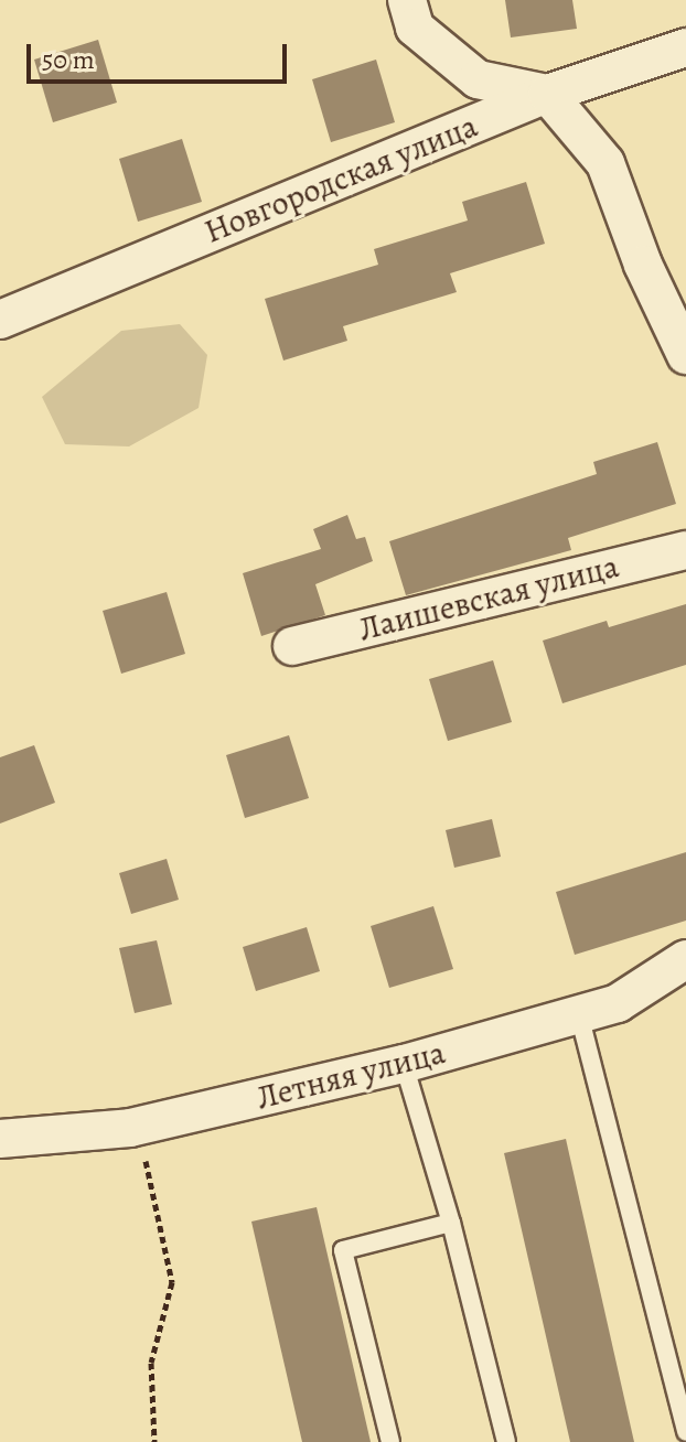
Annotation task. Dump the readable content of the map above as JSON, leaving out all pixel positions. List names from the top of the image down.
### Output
{
  "streets": {
    "street": ["Новгородская улица", "Лаишевская улица", "Летняя улица"]
  },
  "scale_bar": "50 m"
}
